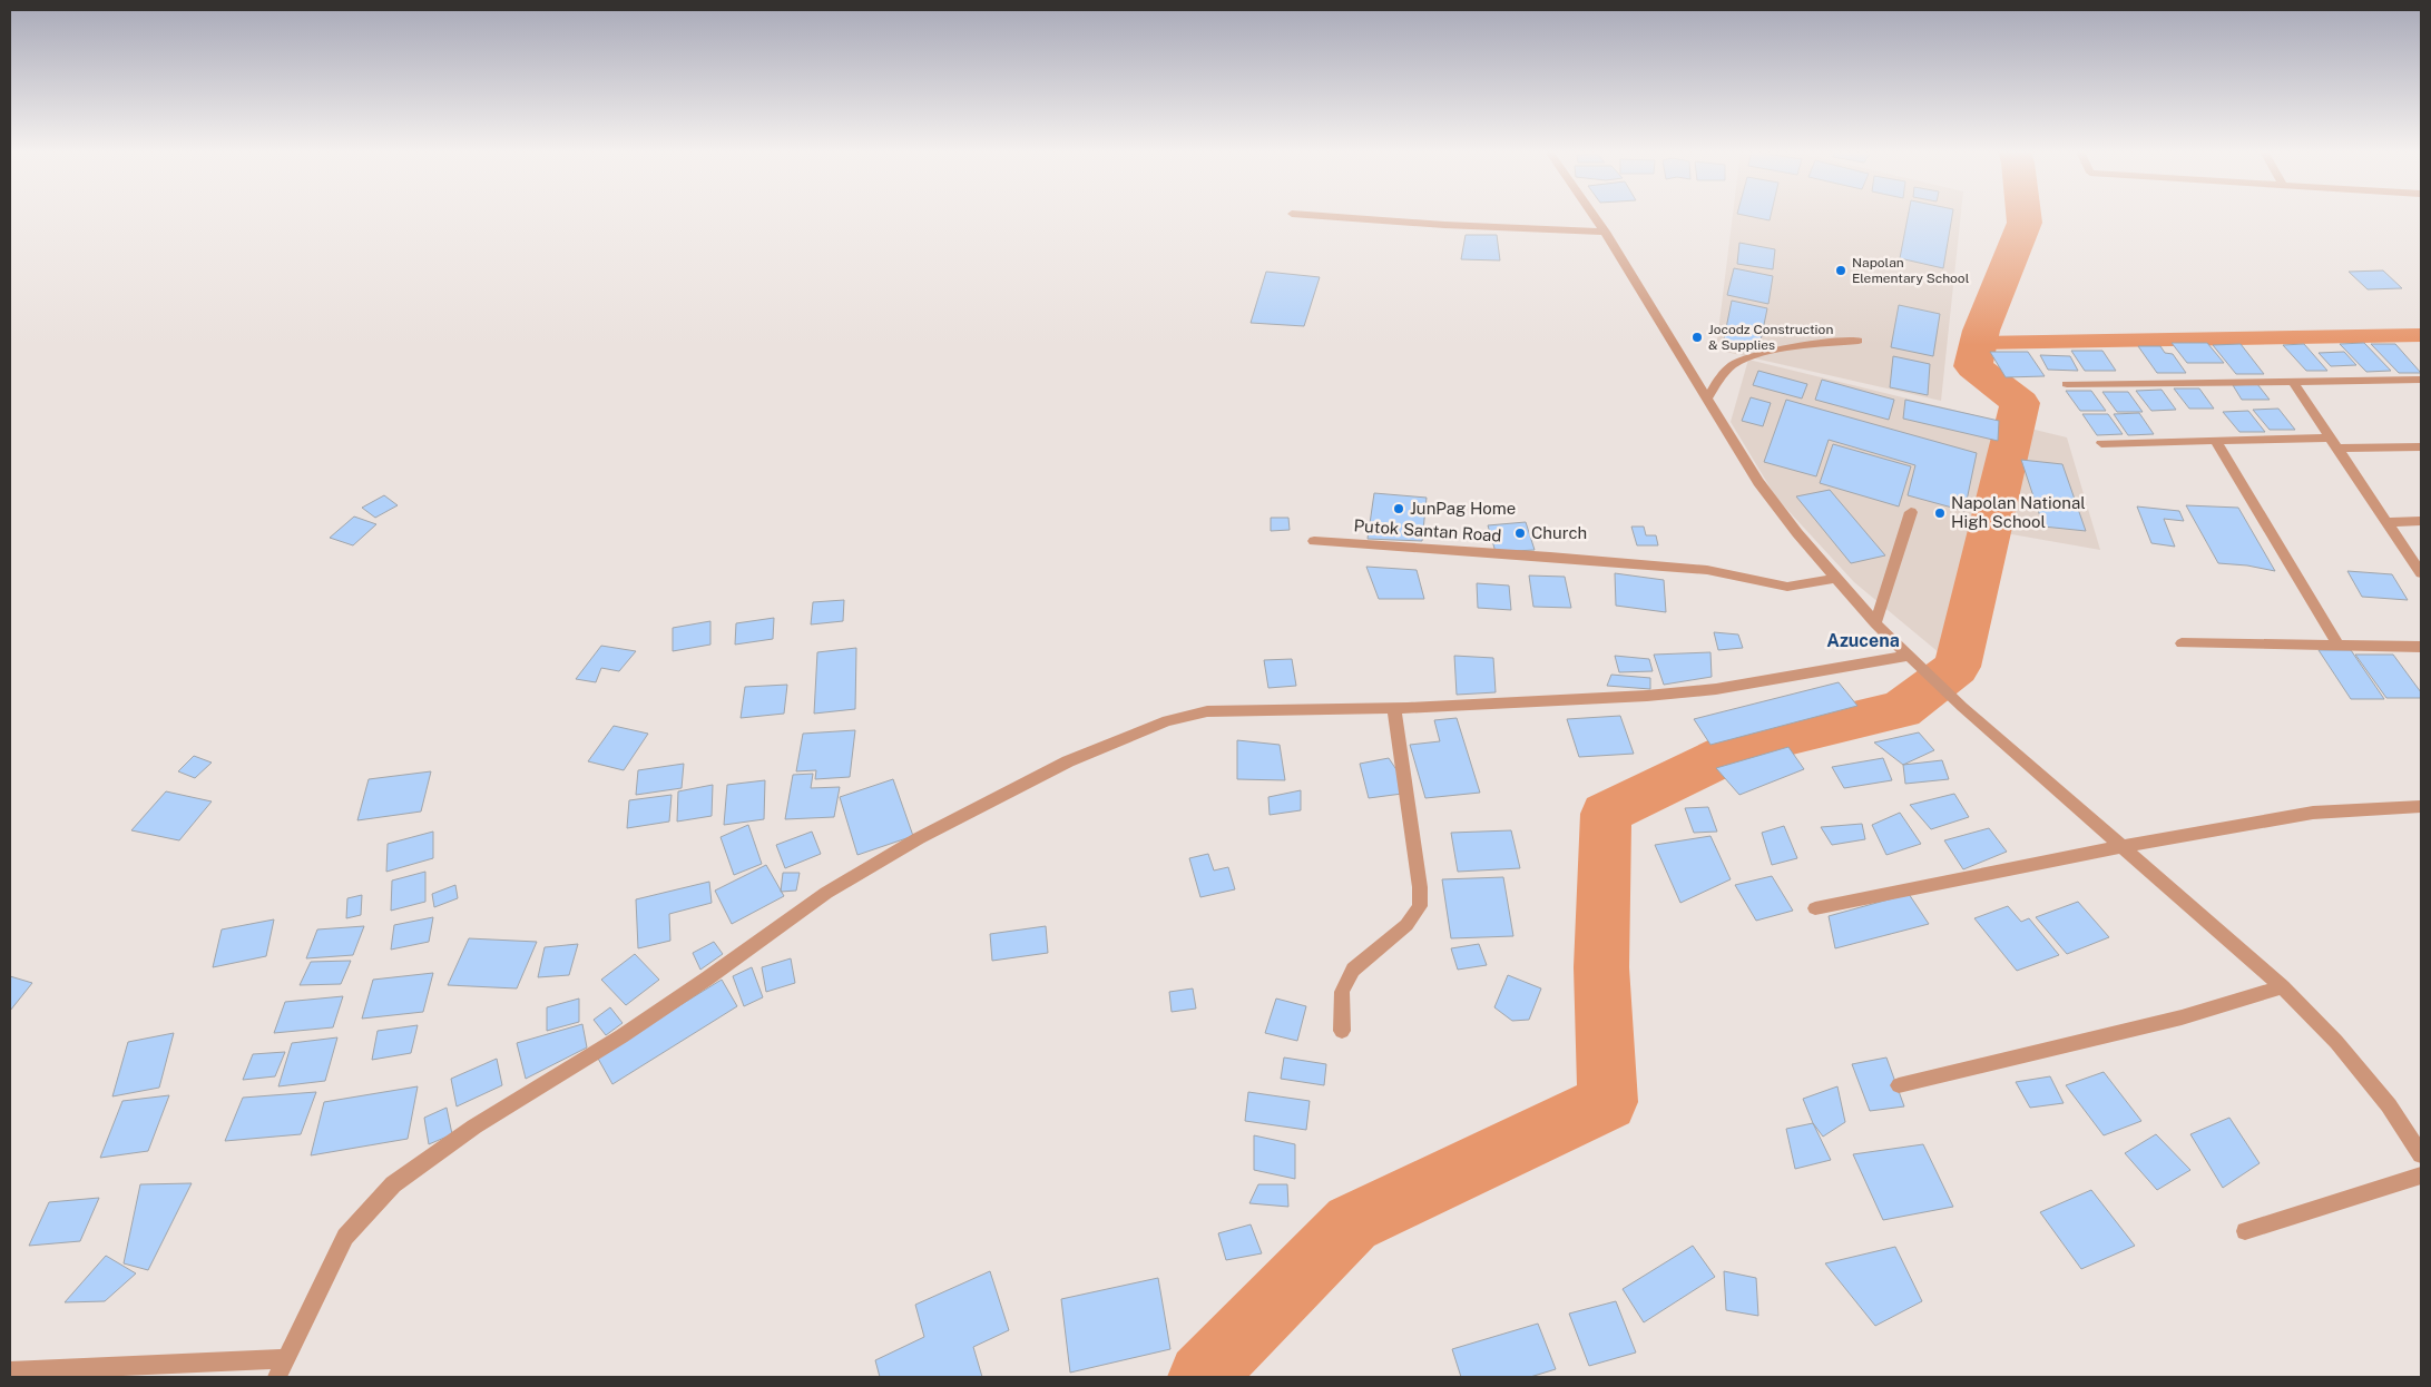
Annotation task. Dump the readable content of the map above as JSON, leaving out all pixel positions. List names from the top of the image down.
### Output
{
  "streets": {
    "street": ["Putok Santan Road"]
  },
  "districts": ["Azucena"],
  "places": [
    "Napolan Elementary School",
    "Jocodz Construction & Supplies",
    "JunPag Home",
    "Napolan National High School",
    "Church"
  ]
}
